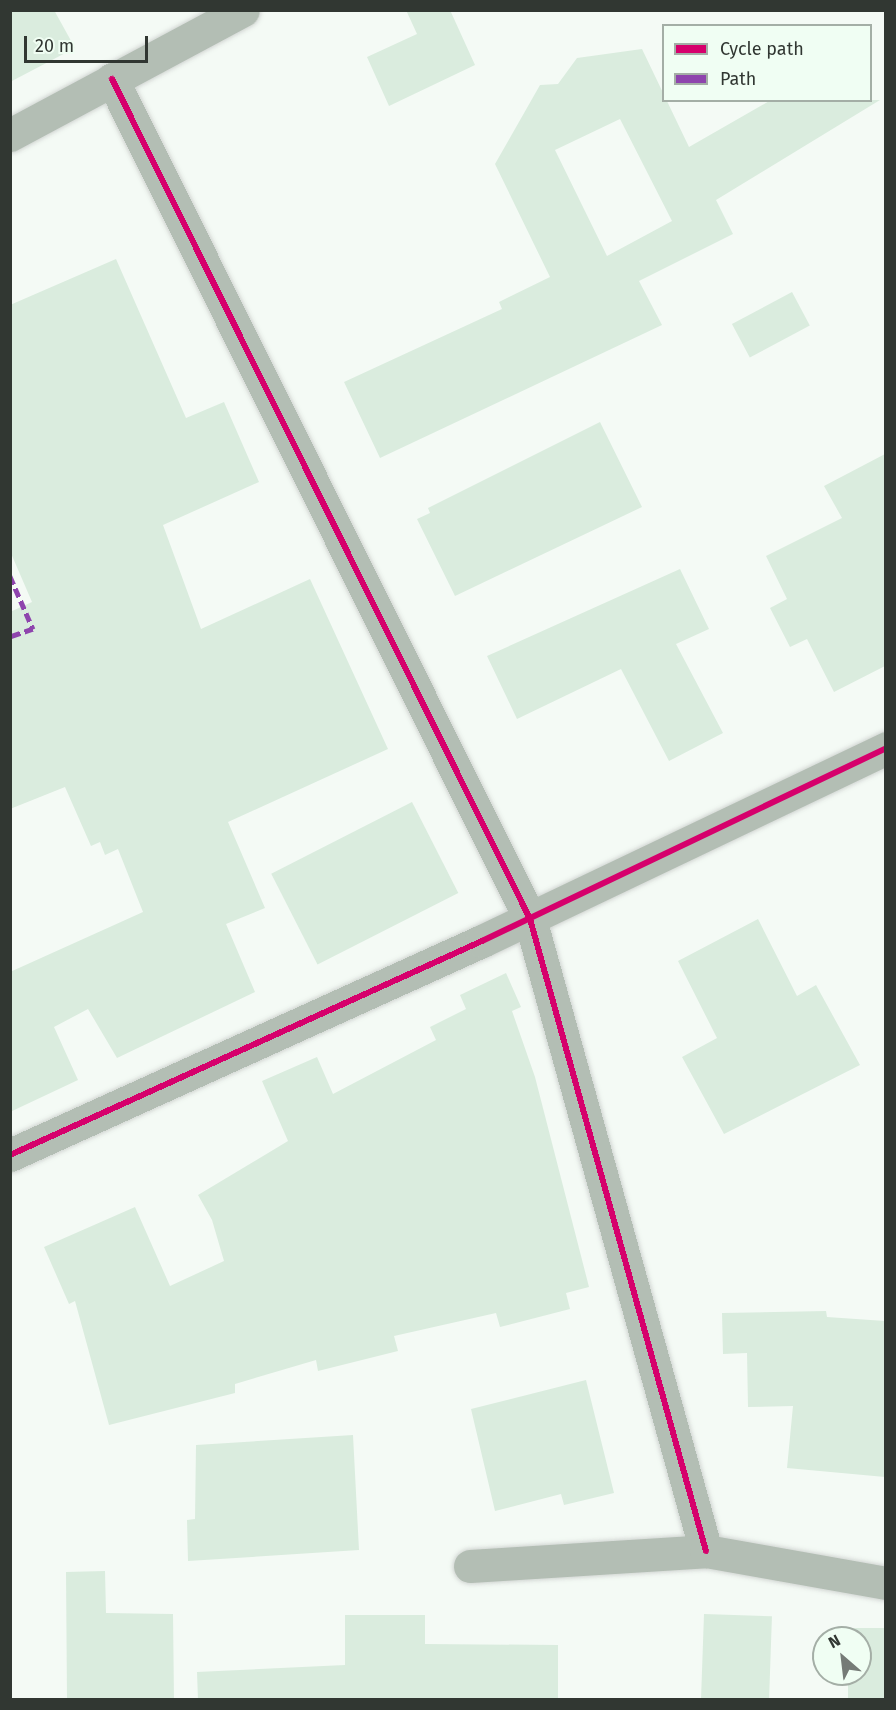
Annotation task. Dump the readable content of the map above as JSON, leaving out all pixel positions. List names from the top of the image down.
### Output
{
  "legend": ["Cycle path", "Path"],
  "scale_bar": "20 m",
  "north": "top left"
}
